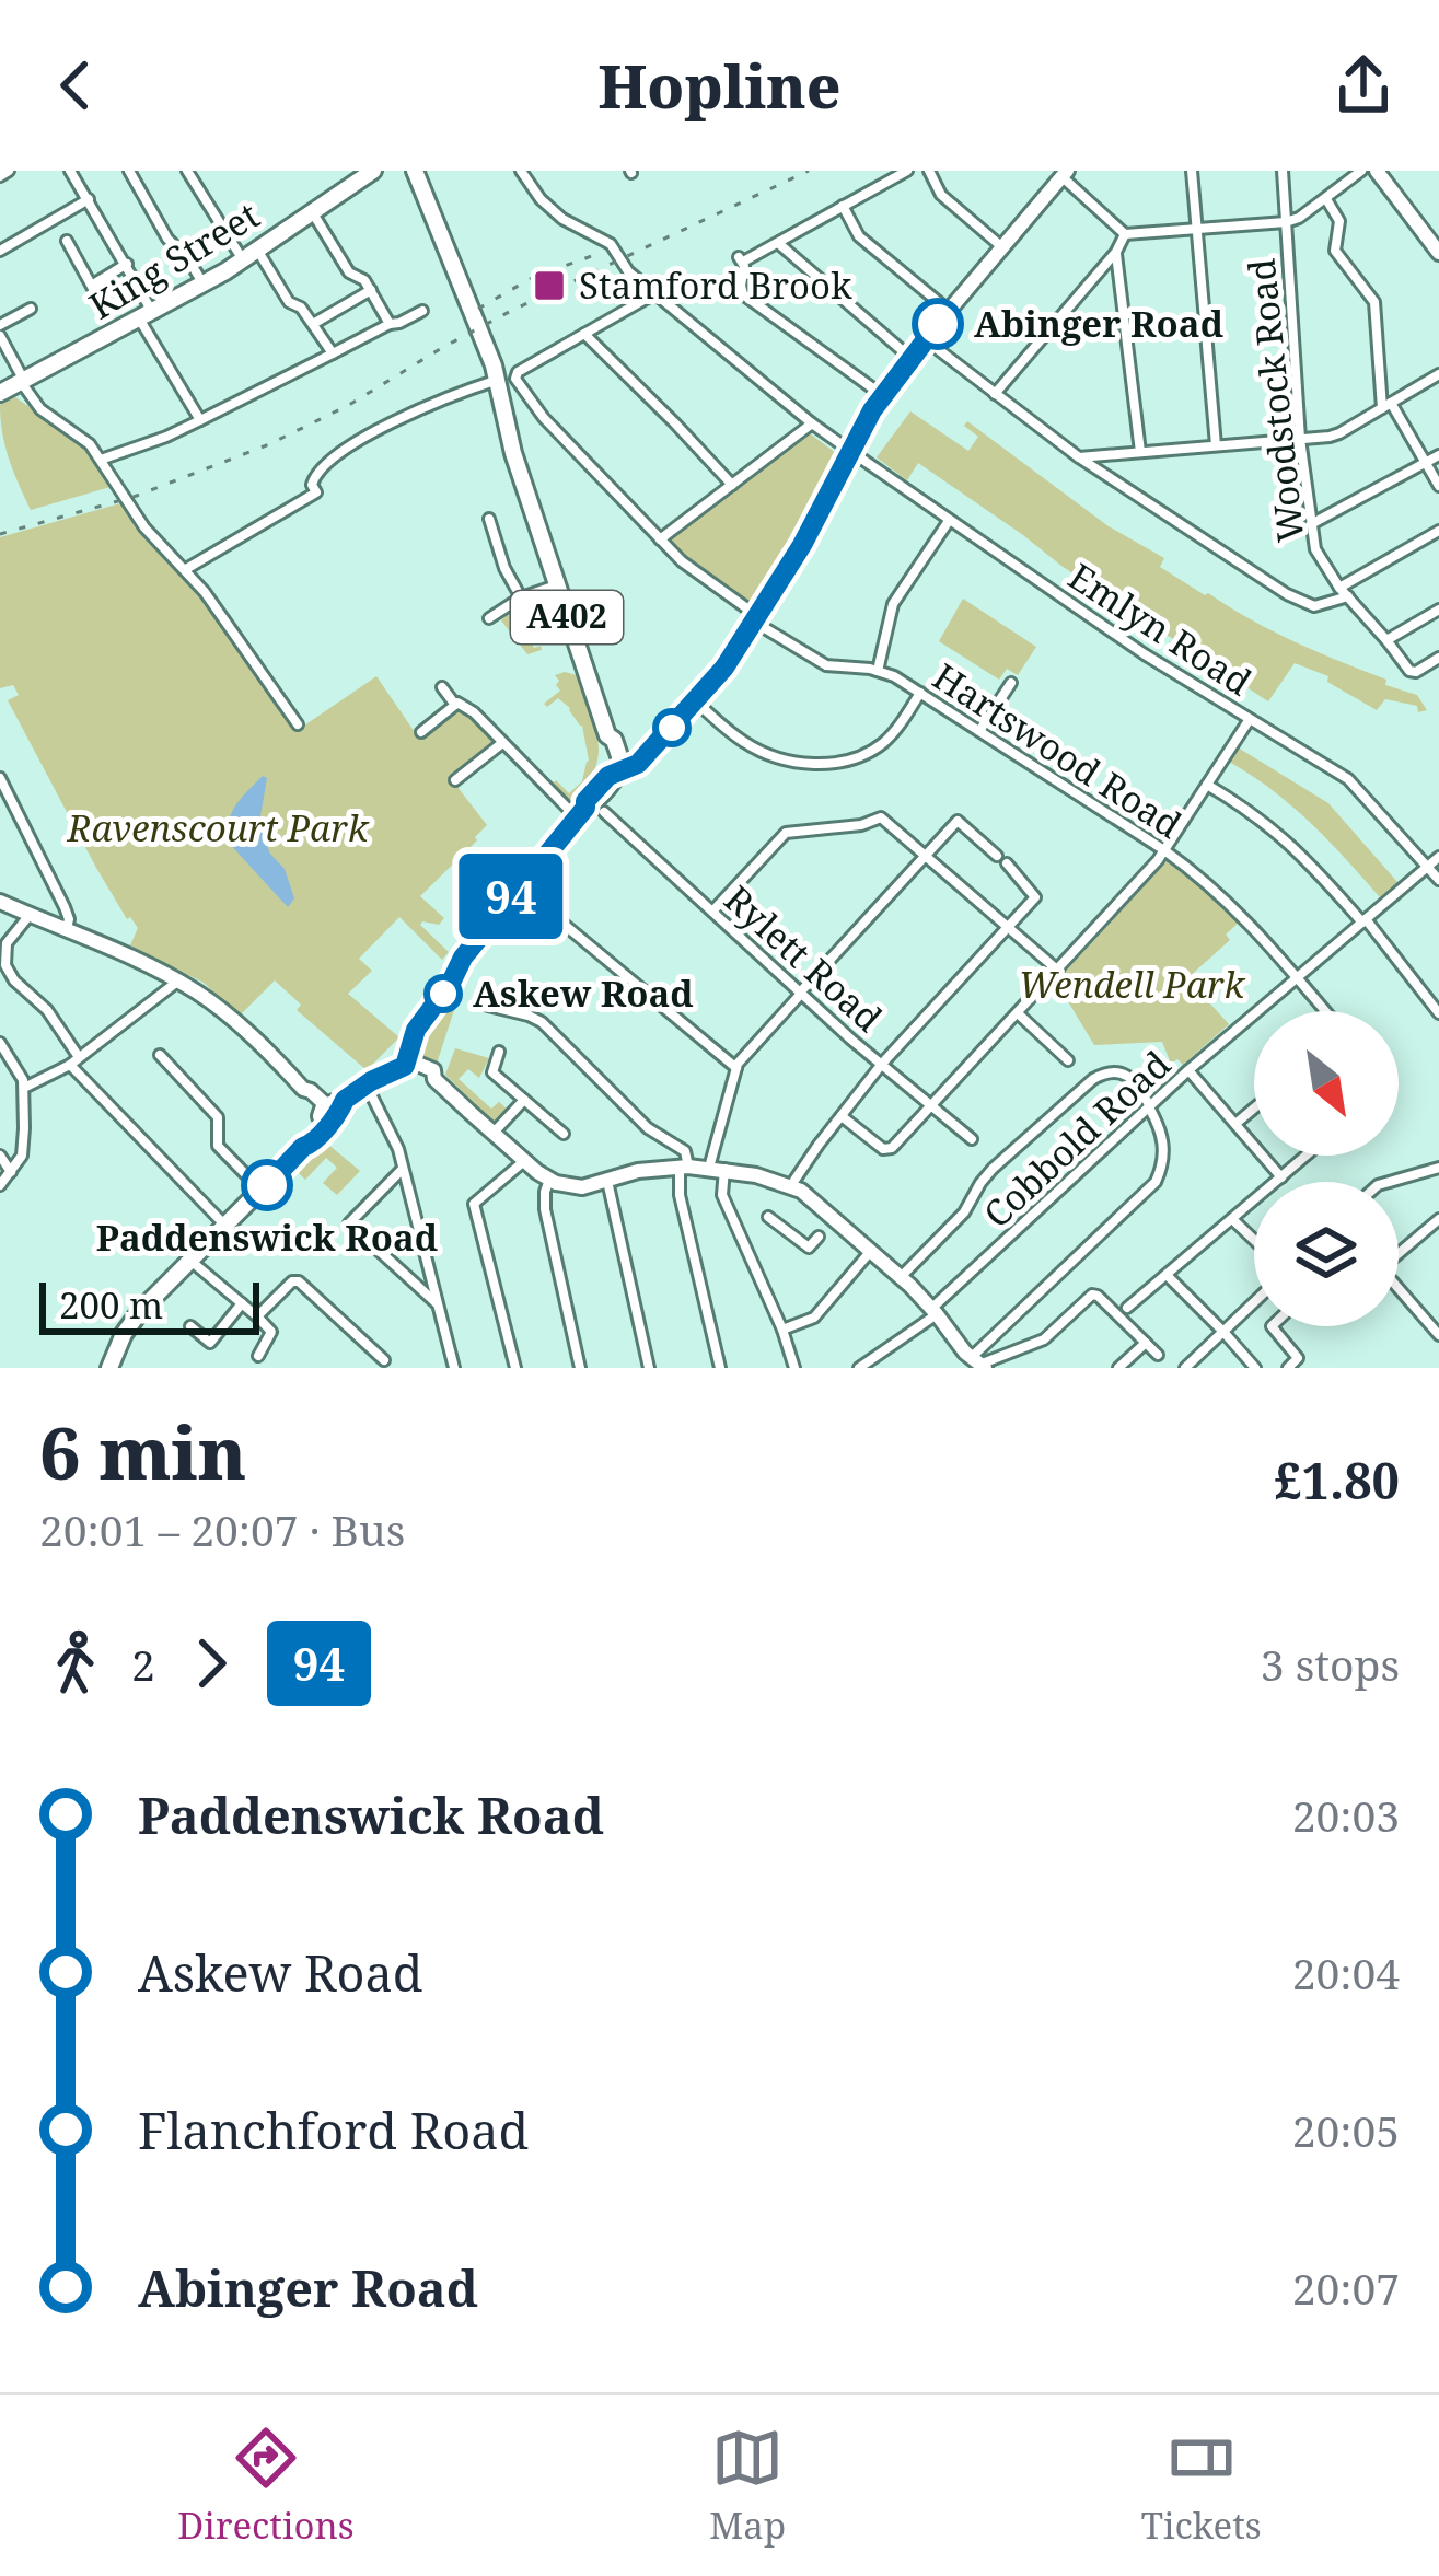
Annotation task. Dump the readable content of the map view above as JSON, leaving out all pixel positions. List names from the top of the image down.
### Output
{
  "streets": {
    "main road": ["King Street", "A402"],
    "street": [
      "Woodstock Road",
      "Emlyn Road",
      "Hartswood Road",
      "Rylett Road",
      "Cobbold Road"
    ]
  },
  "crossings": [
    ["Emlyn Road", "Cobbold Road"],
    ["Hartswood Road", "Cobbold Road"]
  ],
  "parks": ["Ravenscourt Park", "Wendell Park"],
  "places": {
    "transit": ["Stamford Brook"],
    "other": ["Abinger Road", "Askew Road", "Paddenswick Road"]
  },
  "lines": ["bus line 94"],
  "scale_bar": "200 m",
  "north": "bottom right",
  "page": {
    "header": "Hopline",
    "on_map": "94",
    "scale": "200 m",
    "heading": ["6 min", "20:01 – 20:07 · Bus", "£1.80"],
    "legs": ["2", "94", "3 stops"],
    "list": [
      {
        "name": "Paddenswick Road",
        "value": "20:03"
      },
      {
        "name": "Askew Road",
        "value": "20:04"
      },
      {
        "name": "Flanchford Road",
        "value": "20:05"
      },
      {
        "name": "Abinger Road",
        "value": "20:07"
      }
    ],
    "tabs": ["Directions", "Map", "Tickets"]
  }
}
